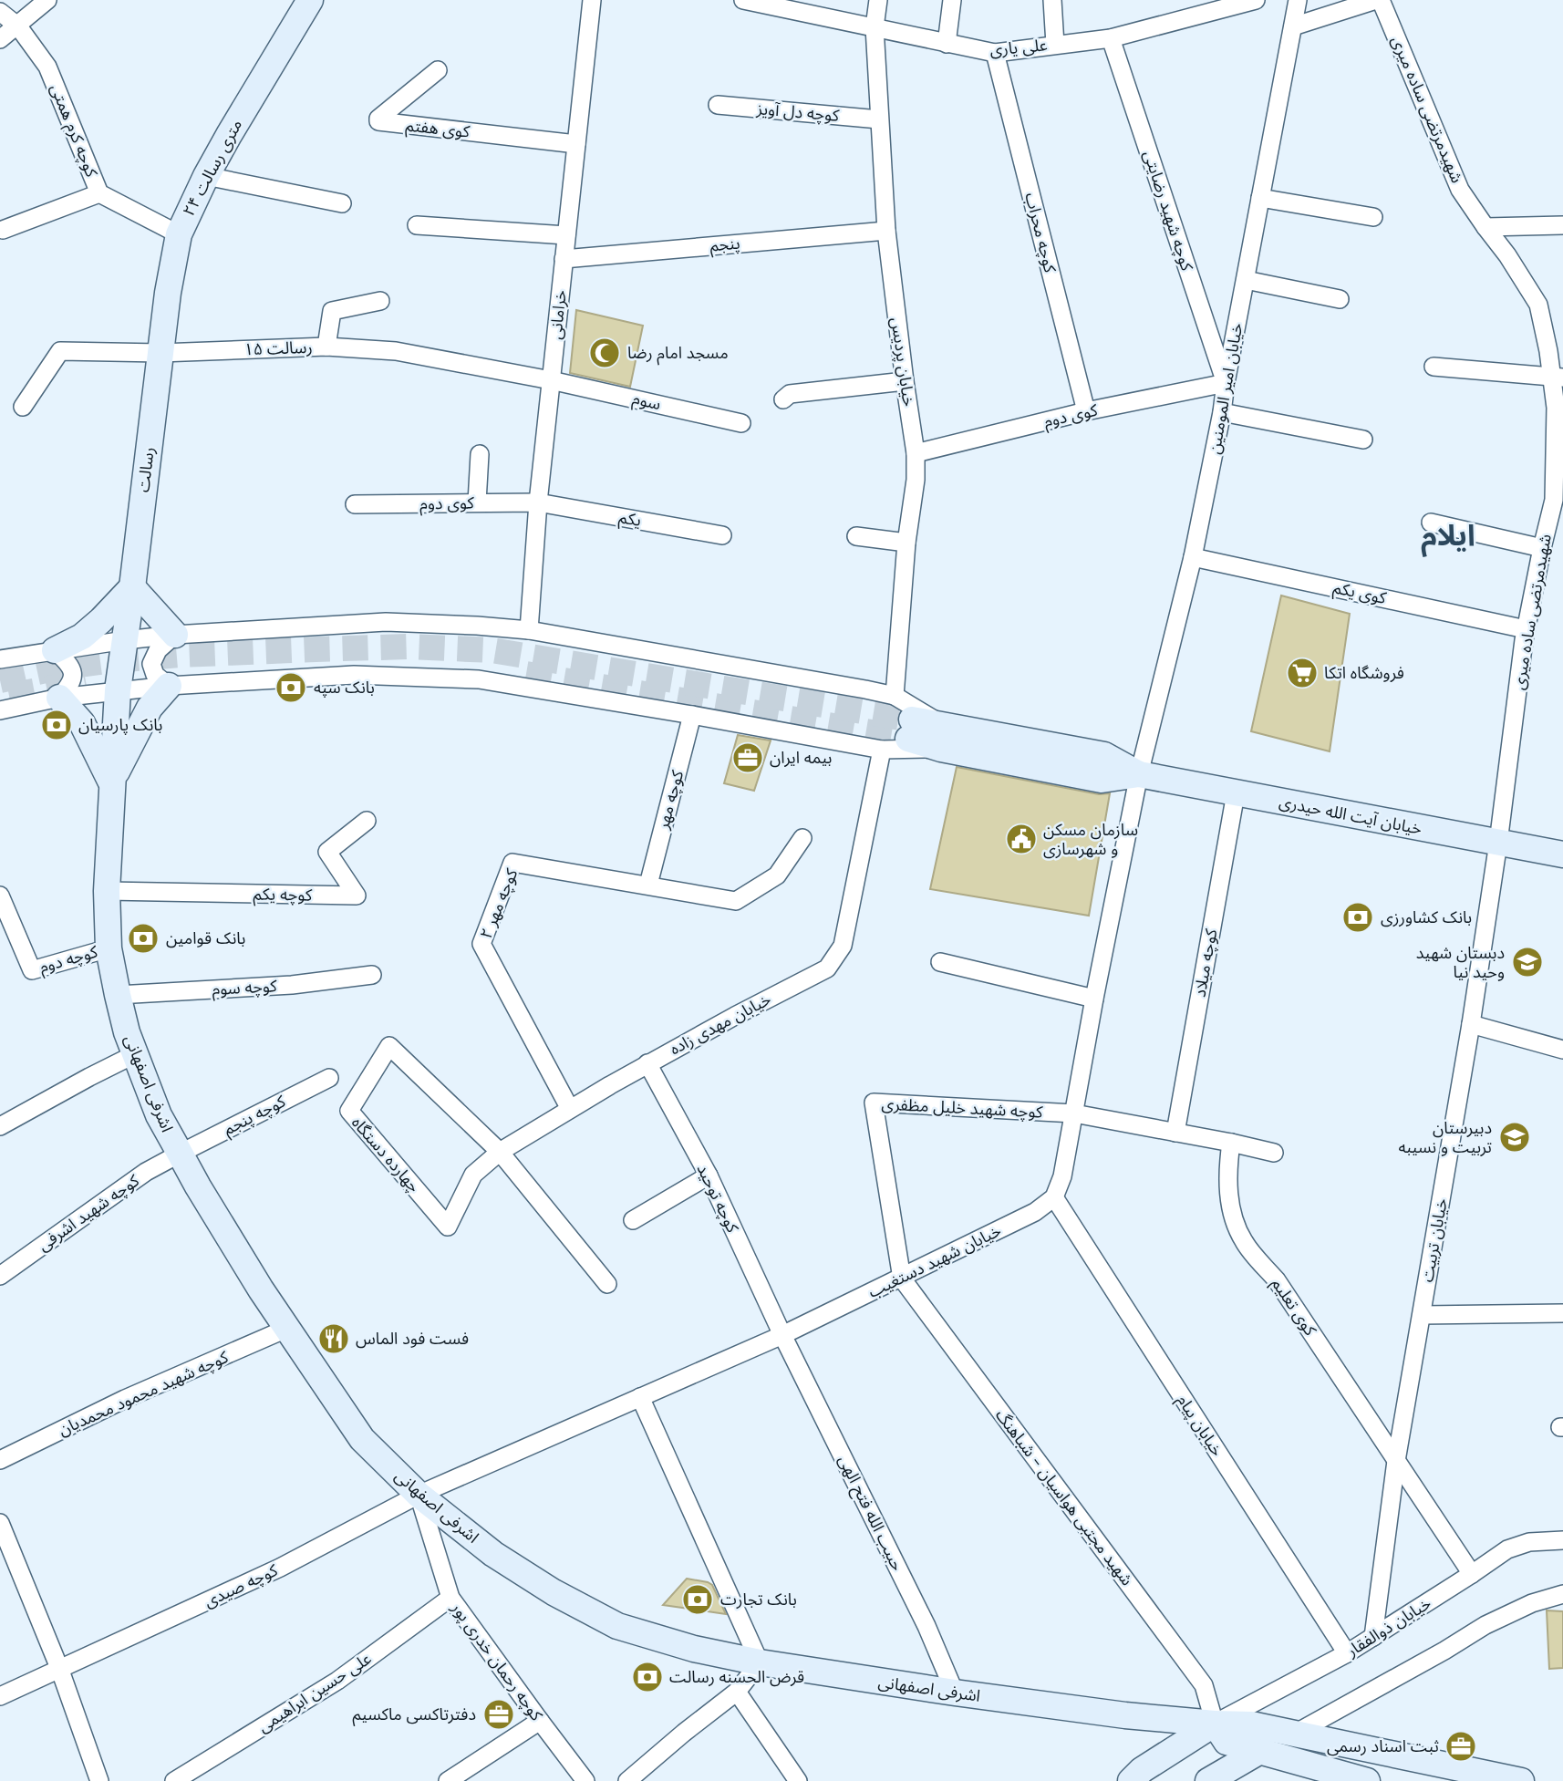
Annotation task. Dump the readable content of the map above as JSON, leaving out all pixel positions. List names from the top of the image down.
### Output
{
  "streets": {
    "main road": [
      "۲۴ متری رسالت",
      "رسالت",
      "خیابان آیت الله حیدری",
      "اشرفی اصفهانی"
    ],
    "street": [
      "علی یاری",
      "شهیدمرتضی ساده میری",
      "کوچه دل آویز",
      "کوی هفتم",
      "کوچه کرم همتی",
      "کوچه شهید رضایتی",
      "کوچه محراب",
      "پنجم",
      "خرامانی",
      "رسالت ۱۵",
      "خیابان پردیس",
      "خیابان امیر المومنین",
      "سوم",
      "کوی دوم",
      "یکم",
      "کوی یکم",
      "کوچه مهر",
      "کوچه یکم",
      "کوچه مهر ۲",
      "کوچه دوم",
      "کوچه میلاد",
      "کوچه سوم",
      "خیابان مهدی زاده",
      "کوچه شهید خلیل مظفری",
      "کوچه پنجم",
      "چهارده دستگاه",
      "کوچه توحید",
      "کوچه شهید اشرفی",
      "خیابان تربیت",
      "خیابان شهید دستغیب",
      "کوی تعلیم",
      "کوچه شهید محمود محمدیان",
      "خیابان پیام",
      "شهید مجتبی هواسیان - شباهنگ",
      "حبیب الله فتح الهی",
      "کوچه صیدی",
      "خیابان ذوالفقار",
      "کوچه رحمان خدری پور",
      "علی حسین ابراهیمی"
    ]
  },
  "crossings": [
    ["علی یاری", "کوچه شهید رضایتی"],
    ["علی یاری", "کوچه محراب"],
    ["علی یاری", "خیابان پردیس"],
    ["شهیدمرتضی ساده میری", "کوی یکم"],
    ["شهیدمرتضی ساده میری", "خیابان آیت الله حیدری"],
    ["شهیدمرتضی ساده میری", "خیابان تربیت"],
    ["کوچه دل آویز", "خیابان پردیس"],
    ["کوی هفتم", "خرامانی"],
    ["کوچه کرم همتی", "۲۴ متری رسالت"],
    ["۲۴ متری رسالت", "رسالت ۱۵"],
    ["۲۴ متری رسالت", "رسالت"],
    ["کوچه شهید رضایتی", "خیابان امیر المومنین"],
    ["کوچه شهید رضایتی", "کوی دوم"],
    ["کوچه محراب", "کوی دوم"],
    ["پنجم", "خرامانی"],
    ["پنجم", "خیابان پردیس"],
    ["خرامانی", "رسالت ۱۵"],
    ["خرامانی", "سوم"],
    ["خرامانی", "کوی دوم"],
    ["خرامانی", "یکم"],
    ["رسالت ۱۵", "سوم"],
    ["رسالت ۱۵", "رسالت"],
    ["خیابان پردیس", "کوی دوم"],
    ["خیابان امیر المومنین", "کوی دوم"],
    ["خیابان امیر المومنین", "کوی یکم"],
    ["خیابان امیر المومنین", "خیابان آیت الله حیدری"],
    ["کوی دوم", "یکم"],
    ["رسالت", "اشرفی اصفهانی"],
    ["کوچه مهر", "کوچه مهر ۲"],
    ["خیابان آیت الله حیدری", "کوچه میلاد"],
    ["خیابان آیت الله حیدری", "خیابان تربیت"],
    ["کوچه یکم", "اشرفی اصفهانی"],
    ["کوچه مهر ۲", "خیابان مهدی زاده"],
    ["کوچه دوم", "اشرفی اصفهانی"],
    ["کوچه سوم", "اشرفی اصفهانی"],
    ["خیابان مهدی زاده", "چهارده دستگاه"],
    ["خیابان مهدی زاده", "کوچه توحید"],
    ["اشرفی اصفهانی", "کوچه پنجم"],
    ["اشرفی اصفهانی", "کوچه شهید اشرفی"],
    ["اشرفی اصفهانی", "خیابان شهید دستغیب"],
    ["اشرفی اصفهانی", "کوچه شهید محمود محمدیان"],
    ["اشرفی اصفهانی", "شهید مجتبی هواسیان - شباهنگ"],
    ["اشرفی اصفهانی", "حبیب الله فتح الهی"],
    ["اشرفی اصفهانی", "کوچه صیدی"],
    ["اشرفی اصفهانی", "خیابان ذوالفقار"],
    ["اشرفی اصفهانی", "کوچه رحمان خدری پور"],
    ["کوچه شهید خلیل مظفری", "خیابان شهید دستغیب"],
    ["کوچه شهید خلیل مظفری", "شهید مجتبی هواسیان - شباهنگ"],
    ["کوچه پنجم", "کوچه شهید اشرفی"],
    ["کوچه توحید", "خیابان شهید دستغیب"],
    ["کوچه توحید", "حبیب الله فتح الهی"],
    ["خیابان تربیت", "کوی تعلیم"],
    ["خیابان تربیت", "خیابان ذوالفقار"],
    ["خیابان شهید دستغیب", "خیابان پیام"],
    ["خیابان شهید دستغیب", "شهید مجتبی هواسیان - شباهنگ"],
    ["خیابان شهید دستغیب", "حبیب الله فتح الهی"],
    ["خیابان شهید دستغیب", "کوچه صیدی"],
    ["خیابان شهید دستغیب", "کوچه رحمان خدری پور"],
    ["کوی تعلیم", "خیابان ذوالفقار"],
    ["خیابان پیام", "خیابان ذوالفقار"],
    ["شهید مجتبی هواسیان - شباهنگ", "خیابان ذوالفقار"],
    ["کوچه صیدی", "کوچه رحمان خدری پور"],
    ["کوچه رحمان خدری پور", "علی حسین ابراهیمی"]
  ],
  "districts": ["ایلام"],
  "places": {
    "mosque": ["مسجد امام رضا"],
    "supermarket": ["فروشگاه اتکا"],
    "bank": [
      "بانک سپه",
      "بانک پارسیان",
      "بانک کشاورزی",
      "بانک قوامین",
      "بانک تجارت",
      "قرض الحسنه رسالت"
    ],
    "office": ["بیمه ایران", "دفترتاکسی ماکسیم", "ثبت اسناد رسمی"],
    "public building": ["سازمان مسکن و شهرسازی"],
    "school or university": ["دبستان شهید وحید نیا", "دبیرستان تربیت و نسیبه"],
    "restaurant": ["فست فود الماس"]
  }
}
